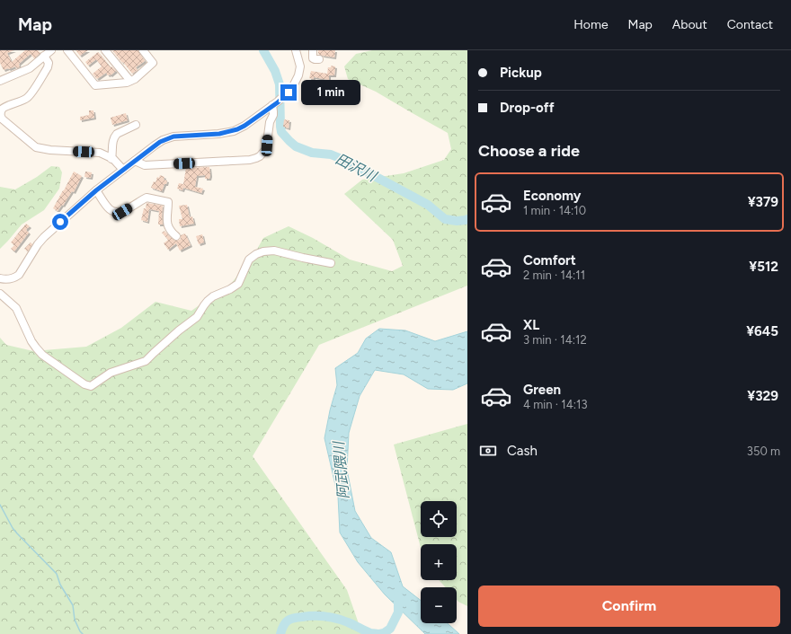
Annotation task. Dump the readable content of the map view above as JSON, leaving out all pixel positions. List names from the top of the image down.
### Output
{
  "water": ["田沢川", "阿武隈川"],
  "page": {
    "header": "Map",
    "nav": [
      "Home",
      "Map",
      "About",
      "Contact"
    ],
    "banner": ["Pickup", "Drop-off"],
    "bubble": "1 min",
    "heading": "Choose a ride",
    "list": [
      {
        "name": "Economy",
        "note": "1 min · 14:10",
        "value": "¥379"
      },
      {
        "name": "Comfort",
        "note": "2 min · 14:11",
        "value": "¥512"
      },
      {
        "name": "XL",
        "note": "3 min · 14:12",
        "value": "¥645"
      },
      {
        "name": "Green",
        "note": "4 min · 14:13",
        "value": "¥329"
      }
    ],
    "pay": ["Cash", "350 m"],
    "map_buttons": ["+", "−"],
    "buttons": "Confirm"
  }
}
